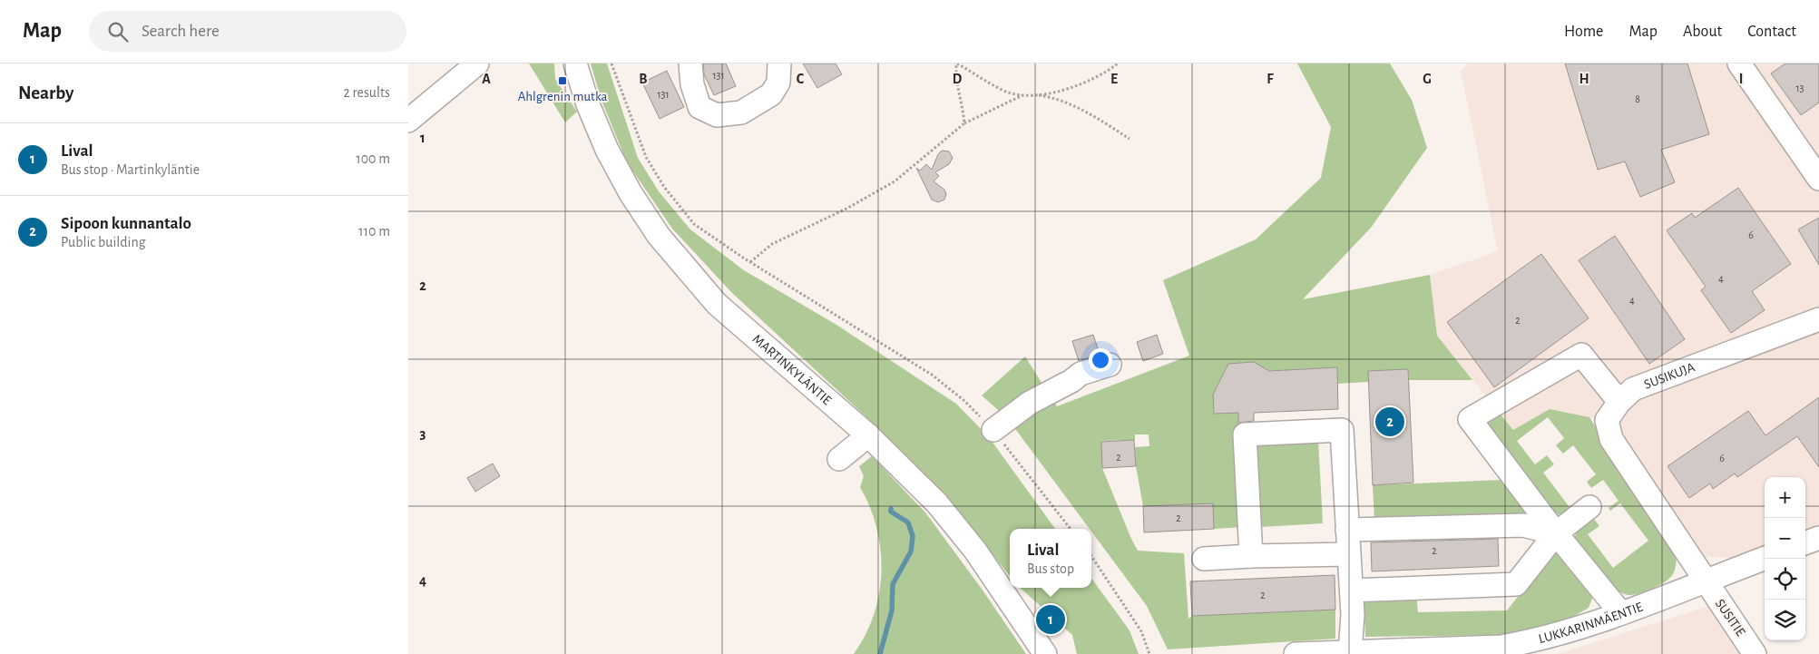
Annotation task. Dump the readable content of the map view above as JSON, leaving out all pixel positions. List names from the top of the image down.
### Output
{
  "streets": {
    "street": [
      "MARTINKYLÄNTIE",
      "SUSIKUJA",
      "SUSITIE",
      "LUKKARINMÄENTIE"
    ]
  },
  "crossings": [
    ["SUSIKUJA", "SUSITIE"],
    ["SUSIKUJA", "LUKKARINMÄENTIE"],
    ["SUSITIE", "LUKKARINMÄENTIE"]
  ],
  "places": {
    "transit": ["Ahlgrenin mutka"]
  },
  "house_numbers": [
    "131",
    "13",
    "131",
    "8",
    "6",
    "4",
    "4",
    "2",
    "2",
    "6",
    "2",
    "2",
    "2"
  ],
  "page": {
    "header": "Map",
    "search": "Search here",
    "nav": [
      "Home",
      "Map",
      "About",
      "Contact"
    ],
    "heading": ["Nearby", "2 results"],
    "list": [
      {
        "mark": "1",
        "name": "Lival",
        "note": "Bus stop · Martinkyläntie",
        "value": "100 m"
      },
      {
        "mark": "2",
        "name": "Sipoon kunnantalo",
        "note": "Public building",
        "value": "110 m"
      }
    ],
    "pins": ["2", "1"],
    "map_buttons": ["+", "−"],
    "popup": ["Lival", "Bus stop"]
  },
  "grid": {
    "columns": [
      "A",
      "B",
      "C",
      "D",
      "E",
      "F",
      "G",
      "H",
      "I"
    ],
    "rows": [
      "1",
      "2",
      "3",
      "4"
    ]
  }
}
